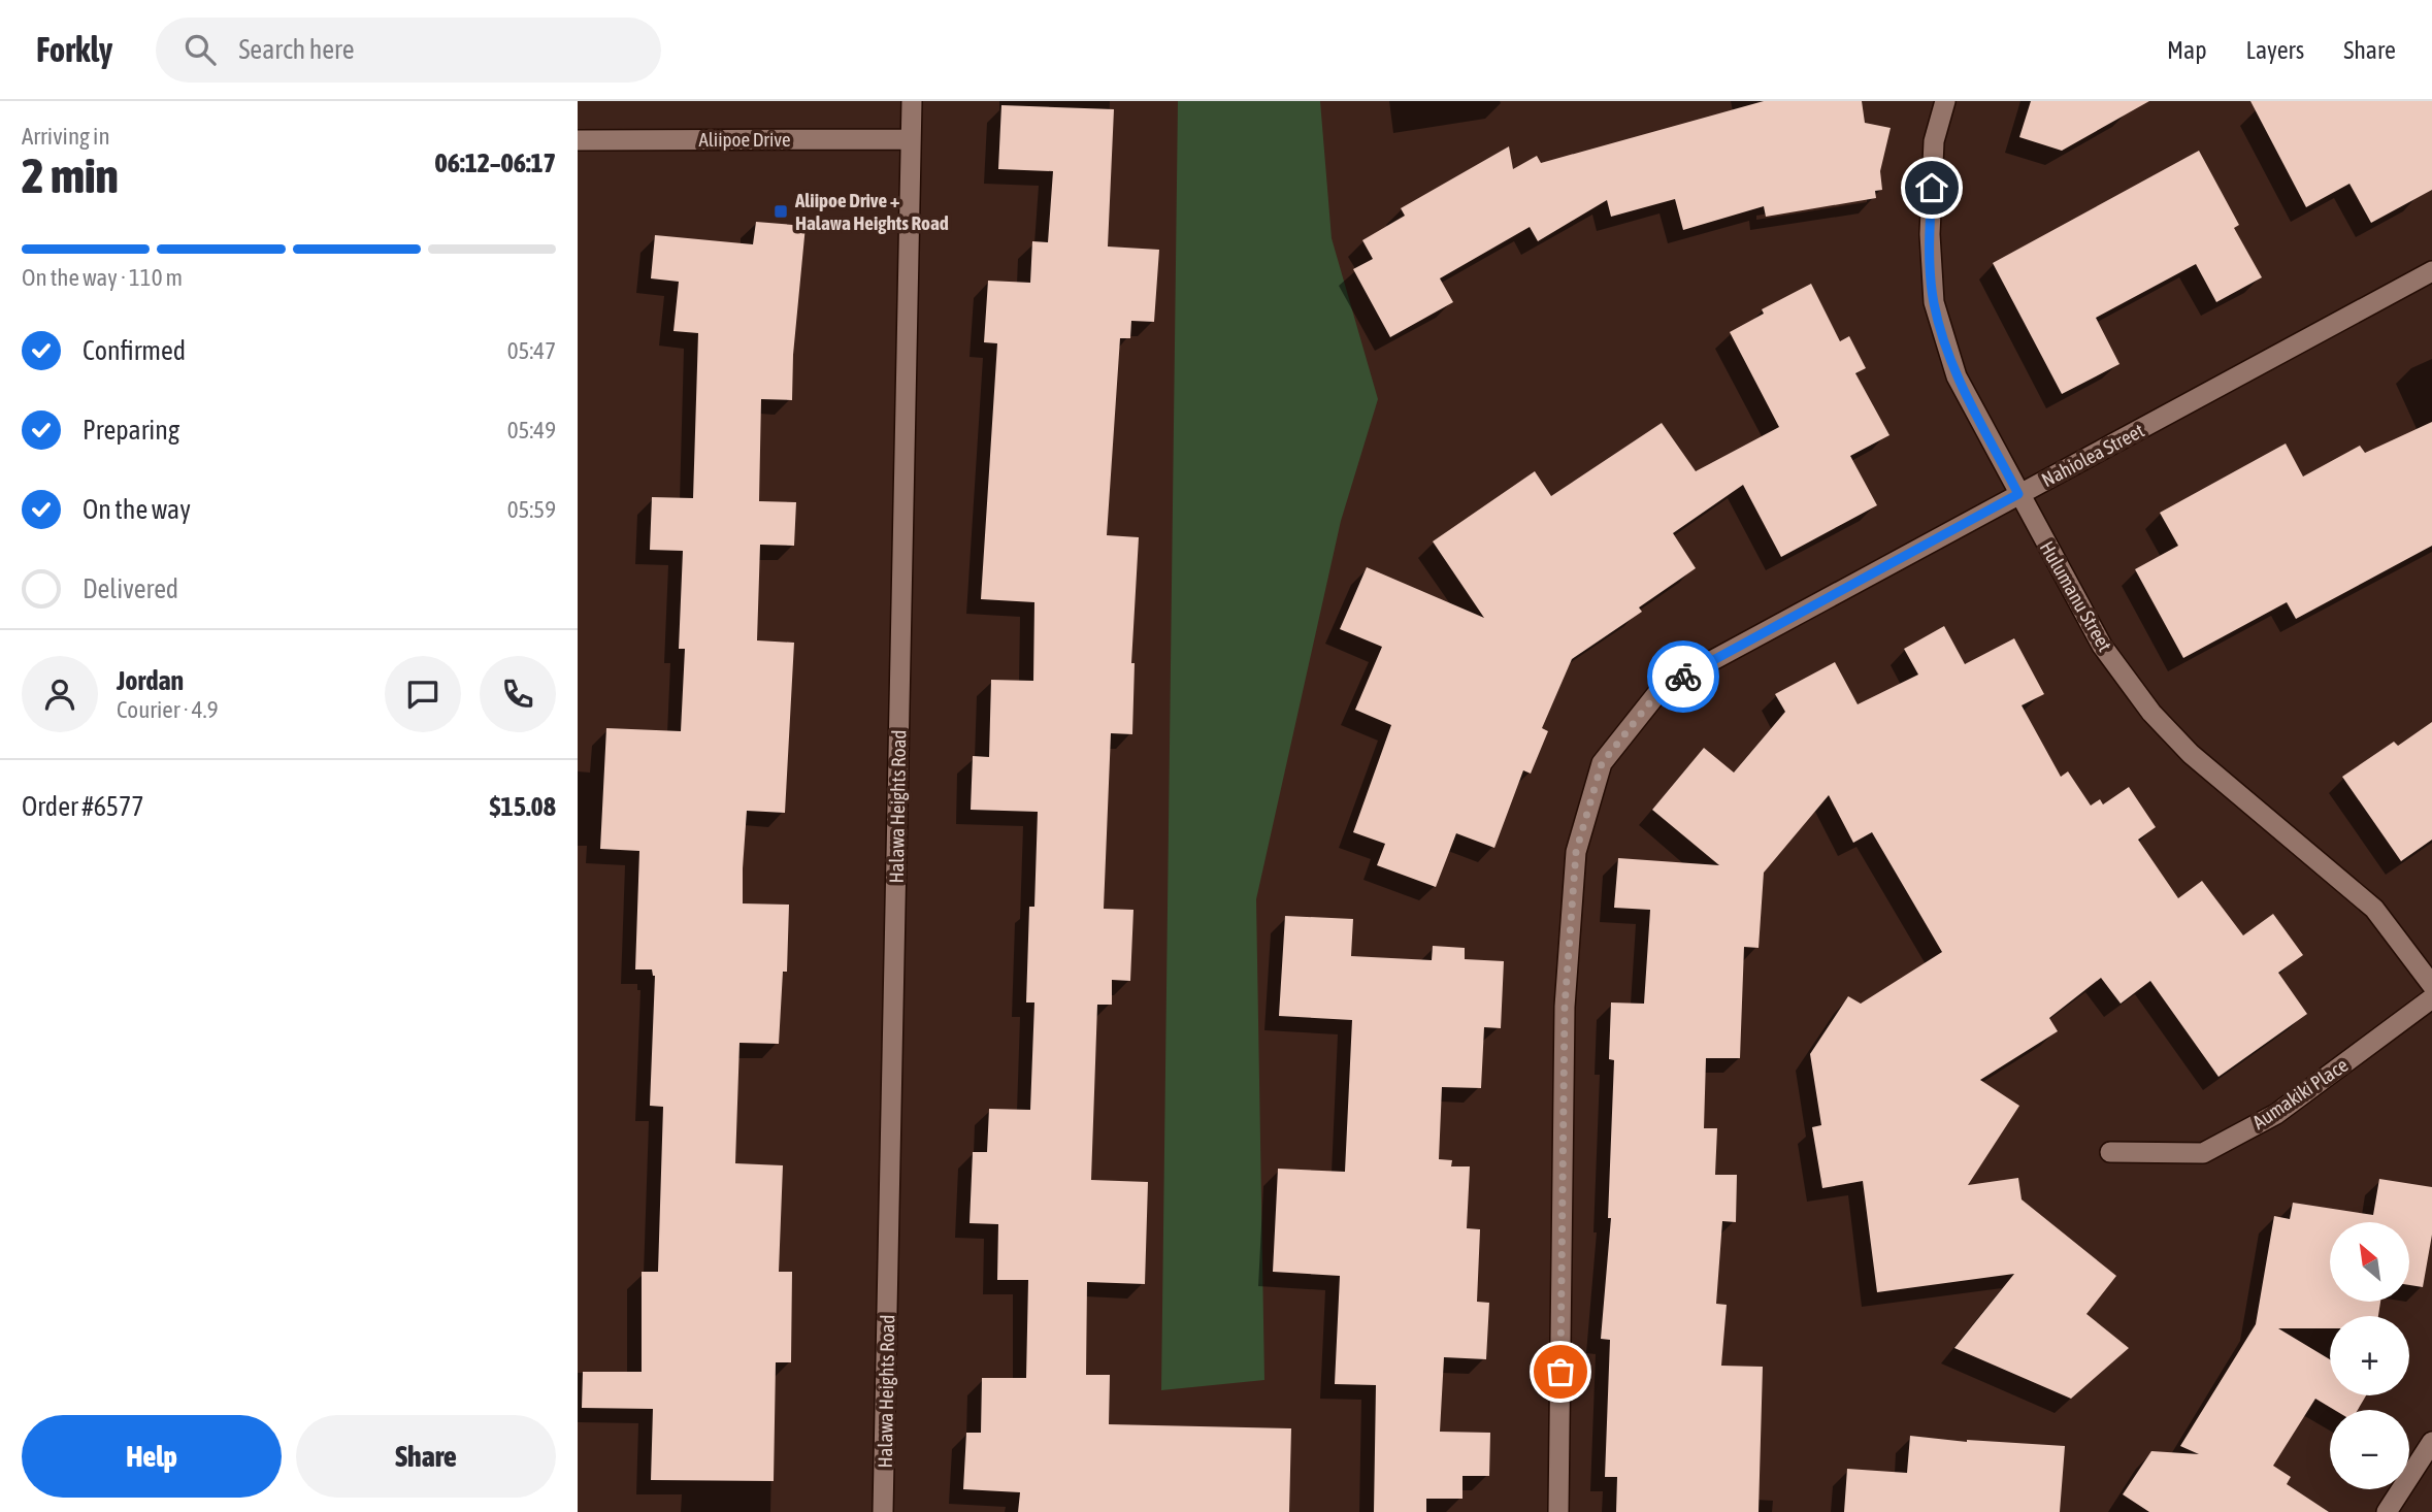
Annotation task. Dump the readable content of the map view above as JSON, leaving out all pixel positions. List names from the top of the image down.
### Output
{
  "streets": {
    "street": [
      "Aliipoe Drive",
      "Nahiolea Street",
      "Hulumanu Street",
      "Halawa Heights Road",
      "Aumakiki Place"
    ]
  },
  "crossings": [
    ["Aliipoe Drive", "Halawa Heights Road"],
    ["Nahiolea Street", "Hulumanu Street"]
  ],
  "places": {
    "transit": ["Aliipoe Drive + Halawa Heights Road"]
  },
  "north": "top left",
  "page": {
    "header": "Forkly",
    "search": "Search here",
    "nav": ["Map", "Layers", "Share"],
    "heading": ["2 min", "Arriving in", "06:12–06:17"],
    "panel": [
      "Jordan",
      "Courier · 4.9",
      "Order #6577",
      "$15.08"
    ],
    "bar": "On the way · 110 m",
    "list": [
      ["Confirmed", "05:47"],
      ["Preparing", "05:49"],
      ["On the way", "05:59"],
      "Delivered"
    ],
    "map_buttons": ["+", "−"],
    "buttons": ["Help", "Share"]
  }
}
